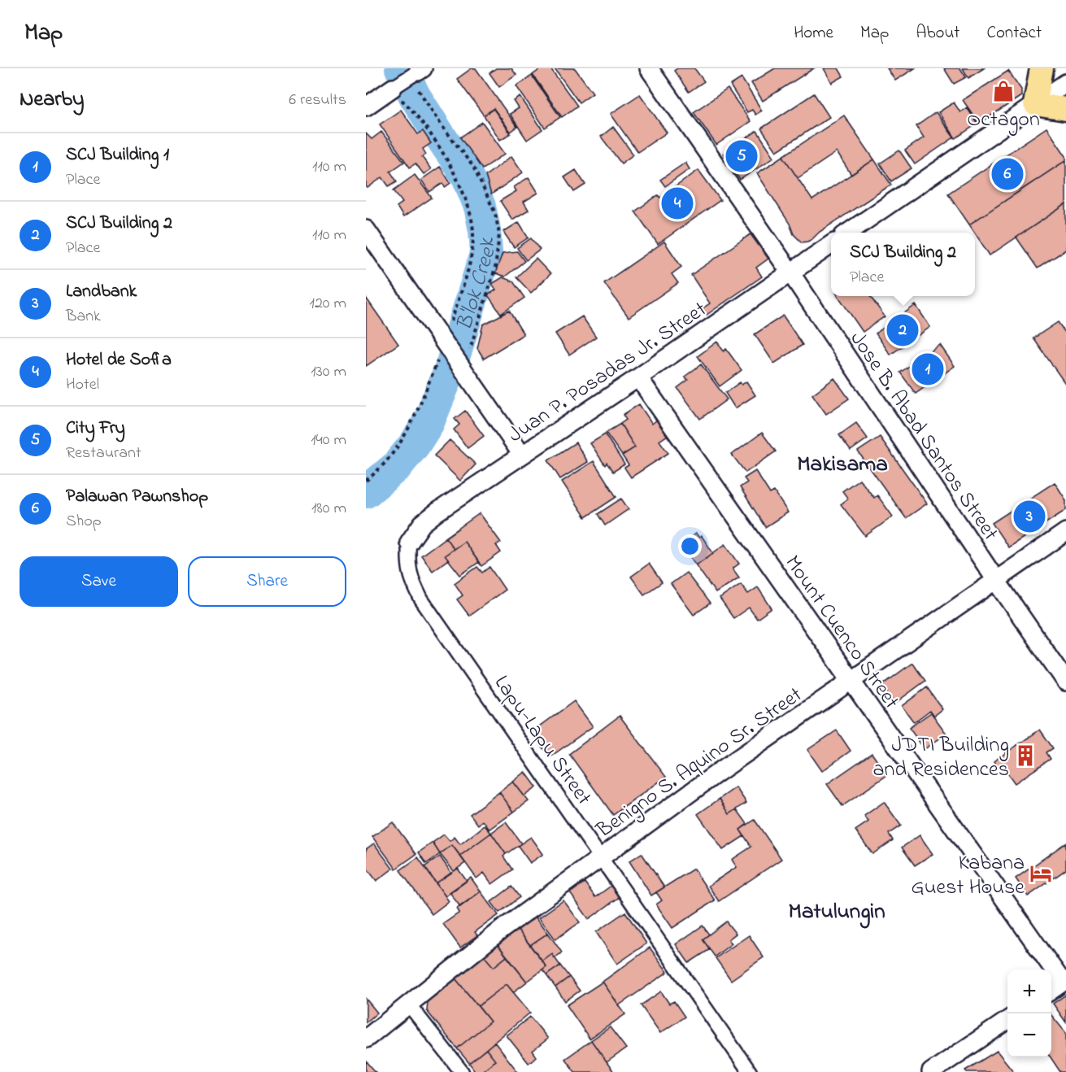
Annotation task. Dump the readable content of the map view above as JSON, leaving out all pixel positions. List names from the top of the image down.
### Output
{
  "streets": {
    "street": [
      "Juan P. Posadas Jr. Street",
      "Jose B. Abad Santos Street",
      "Mount Cuenco Street",
      "Lapu-Lapu Street",
      "Benigno S. Aquino Sr. Street"
    ]
  },
  "crossings": [
    ["Juan P. Posadas Jr. Street", "Jose B. Abad Santos Street"],
    ["Juan P. Posadas Jr. Street", "Mount Cuenco Street"],
    ["Juan P. Posadas Jr. Street", "Lapu-Lapu Street"],
    ["Jose B. Abad Santos Street", "Benigno S. Aquino Sr. Street"],
    ["Mount Cuenco Street", "Benigno S. Aquino Sr. Street"],
    ["Lapu-Lapu Street", "Benigno S. Aquino Sr. Street"]
  ],
  "districts": ["Makisama", "Matulungin"],
  "water": ["B'lok Creek"],
  "places": {
    "shop": ["Octagon"],
    "building": ["JDTI Building and Residences"],
    "hotel": ["Kabana Guest House"]
  },
  "page": {
    "header": "Map",
    "nav": [
      "Home",
      "Map",
      "About",
      "Contact"
    ],
    "heading": ["Nearby", "6 results"],
    "list": [
      {
        "mark": "1",
        "name": "SCJ Building 1",
        "note": "Place",
        "value": "110 m"
      },
      {
        "mark": "2",
        "name": "SCJ Building 2",
        "note": "Place",
        "value": "110 m"
      },
      {
        "mark": "3",
        "name": "Landbank",
        "note": "Bank",
        "value": "120 m"
      },
      {
        "mark": "4",
        "name": "Hotel de Sofia",
        "note": "Hotel",
        "value": "130 m"
      },
      {
        "mark": "5",
        "name": "City Fry",
        "note": "Restaurant",
        "value": "140 m"
      },
      {
        "mark": "6",
        "name": "Palawan Pawnshop",
        "note": "Shop",
        "value": "180 m"
      }
    ],
    "pins": [
      "5",
      "6",
      "4",
      "2",
      "1",
      "3"
    ],
    "popup": ["SCJ Building 2", "Place"],
    "buttons": ["Save", "Share"],
    "map_buttons": ["+", "−"]
  }
}
